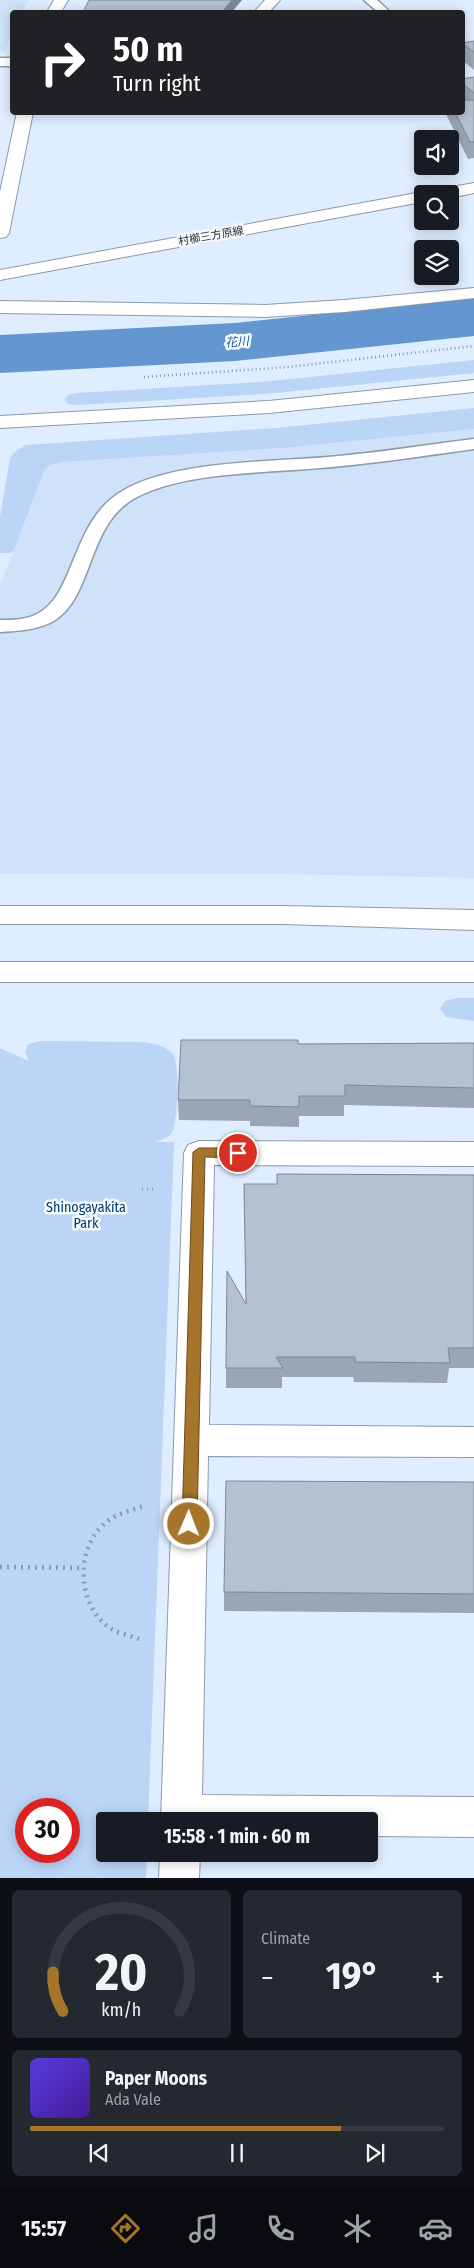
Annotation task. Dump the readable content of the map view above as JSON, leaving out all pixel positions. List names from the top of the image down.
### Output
{
  "streets": {
    "street": ["村櫛三方原線"]
  },
  "water": ["花川"],
  "parks": ["Shinogayakita Park"],
  "page": {
    "turn": ["50 m", "Turn right"],
    "limit": "30",
    "trip": "15:58 · 1 min · 60 m",
    "tile": "Climate",
    "heat": ["−", "19°", "+"],
    "song": ["Paper Moons", "Ada Vale"],
    "tabs": "15:57",
    "gauge": ["20", "km/h"]
  }
}
